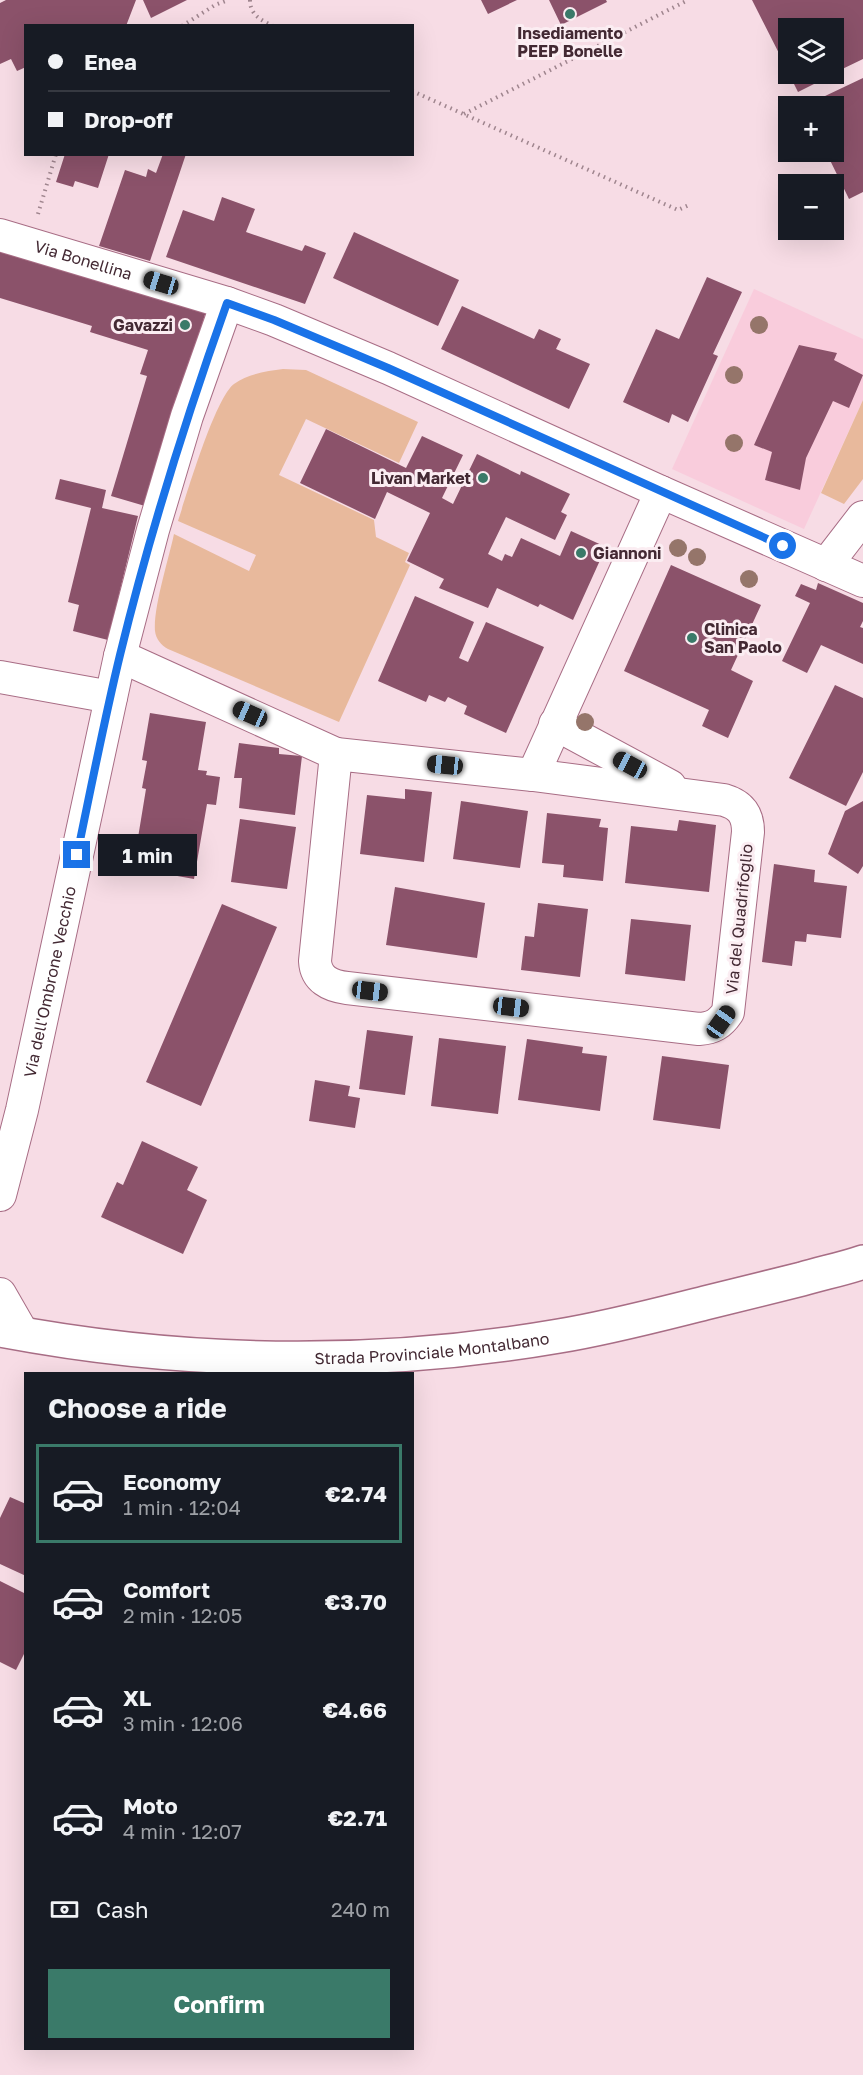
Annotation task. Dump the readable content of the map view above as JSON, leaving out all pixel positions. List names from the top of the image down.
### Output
{
  "streets": {
    "main road": ["Strada Provinciale Montalbano"],
    "street": ["Via Bonellina", "Via del Quadrifoglio", "Via dell'Ombrone Vecchio"]
  },
  "crossings": [
    ["Via Bonellina", "Via dell'Ombrone Vecchio"]
  ],
  "places": [
    "Insediamento PEEP Bonelle",
    "Gavazzi",
    "Livan Market",
    "Giannoni",
    "Clinica San Paolo"
  ],
  "page": {
    "map_buttons": ["+", "−"],
    "banner": ["Enea", "Drop-off"],
    "bubble": "1 min",
    "heading": "Choose a ride",
    "list": [
      {
        "name": "Economy",
        "note": "1 min · 12:04",
        "value": "€2.74"
      },
      {
        "name": "Comfort",
        "note": "2 min · 12:05",
        "value": "€3.70"
      },
      {
        "name": "XL",
        "note": "3 min · 12:06",
        "value": "€4.66"
      },
      {
        "name": "Moto",
        "note": "4 min · 12:07",
        "value": "€2.71"
      }
    ],
    "pay": ["Cash", "240 m"],
    "buttons": "Confirm"
  }
}
